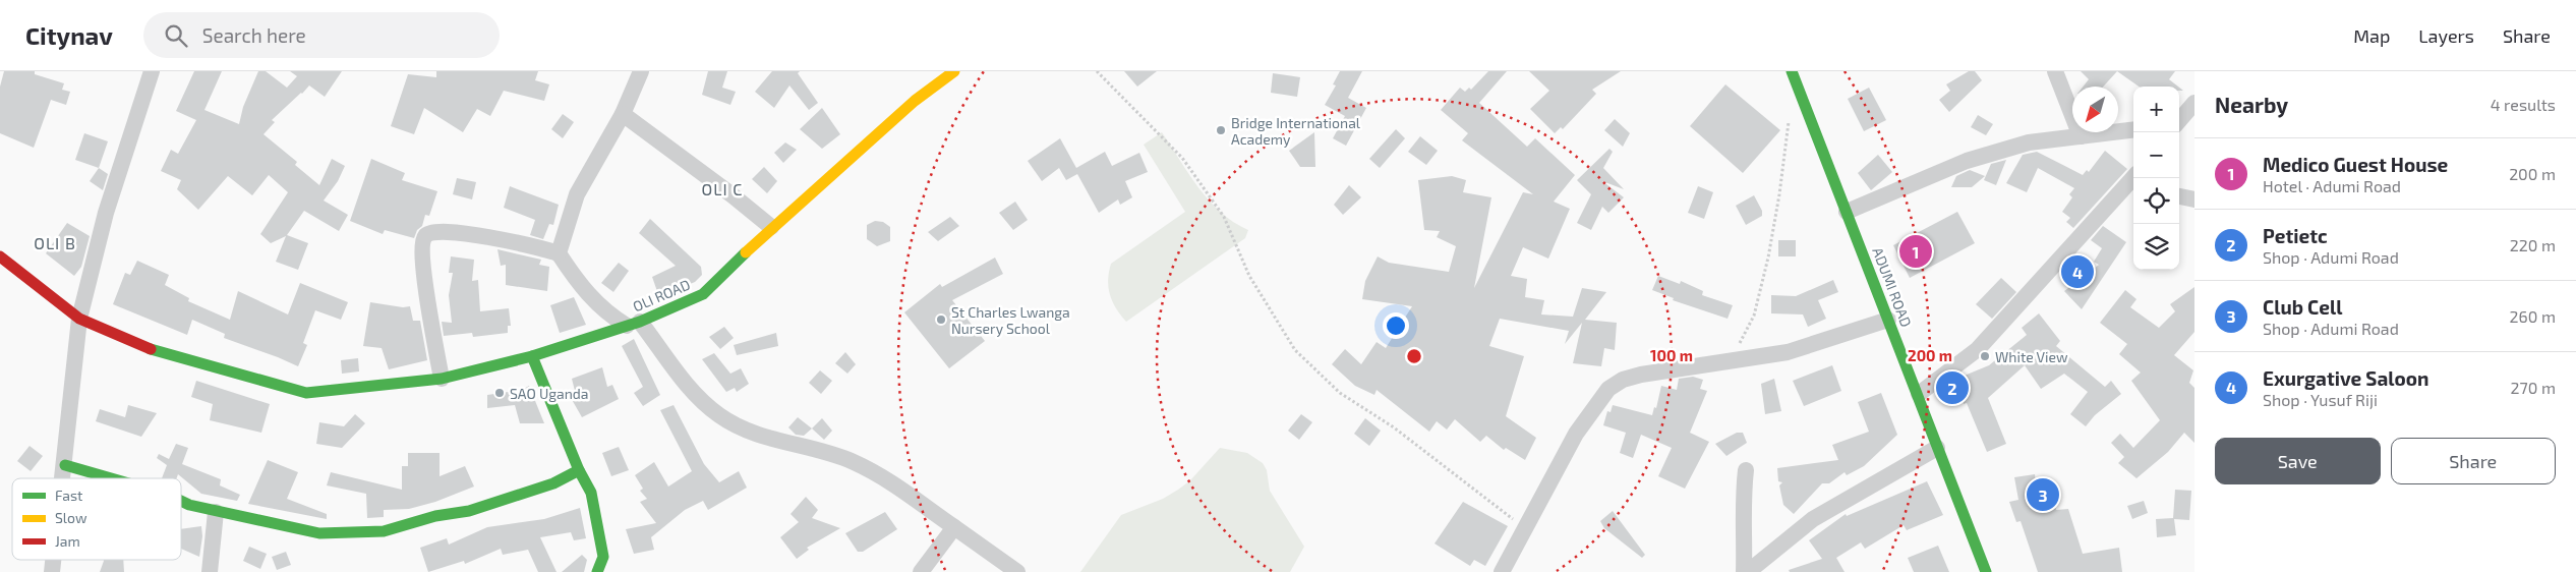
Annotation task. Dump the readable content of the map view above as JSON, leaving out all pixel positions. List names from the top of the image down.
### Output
{
  "streets": {
    "street": ["ADUMI ROAD", "OLI ROAD"]
  },
  "districts": ["OLI C", "OLI B"],
  "places": [
    "Bridge International Academy",
    "St Charles Lwanga Nursery School",
    "White View",
    "SAO Uganda"
  ],
  "legend": ["Fast", "Slow", "Jam"],
  "north": "bottom left",
  "page": {
    "header": "Citynav",
    "search": "Search here",
    "nav": ["Map", "Layers", "Share"],
    "heading": ["Nearby", "4 results"],
    "map_buttons": ["+", "−"],
    "list": [
      {
        "mark": "1",
        "name": "Medico Guest House",
        "note": "Hotel · Adumi Road",
        "value": "200 m"
      },
      {
        "mark": "2",
        "name": "Petietc",
        "note": "Shop · Adumi Road",
        "value": "220 m"
      },
      {
        "mark": "3",
        "name": "Club Cell",
        "note": "Shop · Adumi Road",
        "value": "260 m"
      },
      {
        "mark": "4",
        "name": "Exurgative Saloon",
        "note": "Shop · Yusuf Riji",
        "value": "270 m"
      }
    ],
    "pins": [
      "1",
      "4",
      "2",
      "3"
    ],
    "buttons": ["Save", "Share"]
  },
  "rings": ["100 m", "200 m"]
}
